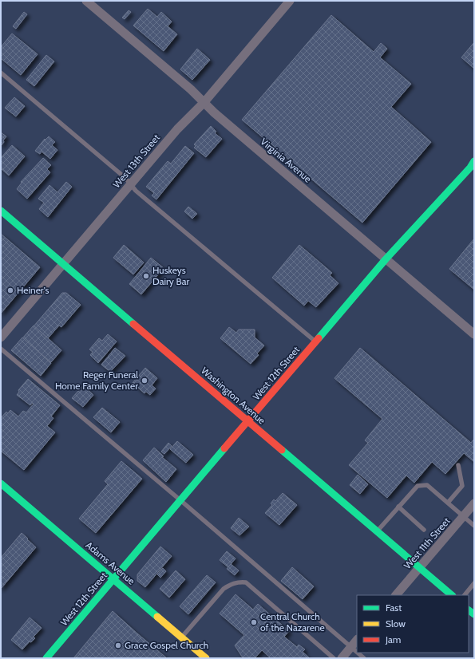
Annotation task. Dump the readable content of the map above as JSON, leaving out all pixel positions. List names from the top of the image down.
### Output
{
  "streets": {
    "main road": ["West 12th Street", "Washington Avenue", "Adams Avenue"],
    "street": ["Virginia Avenue", "West 13th Street", "West 11th Street"]
  },
  "crossings": [
    ["Virginia Avenue", "West 13th Street"],
    ["Virginia Avenue", "West 12th Street"],
    ["West 13th Street", "Washington Avenue"],
    ["West 12th Street", "Washington Avenue"],
    ["West 12th Street", "Adams Avenue"],
    ["Washington Avenue", "West 11th Street"]
  ],
  "places": [
    "Huskeys Dairy Bar",
    "Heiner's",
    "Reger Funeral Home Family Center",
    "Central Church of the Nazarene",
    "Grace Gospel Church"
  ],
  "legend": ["Fast", "Slow", "Jam"]
}
